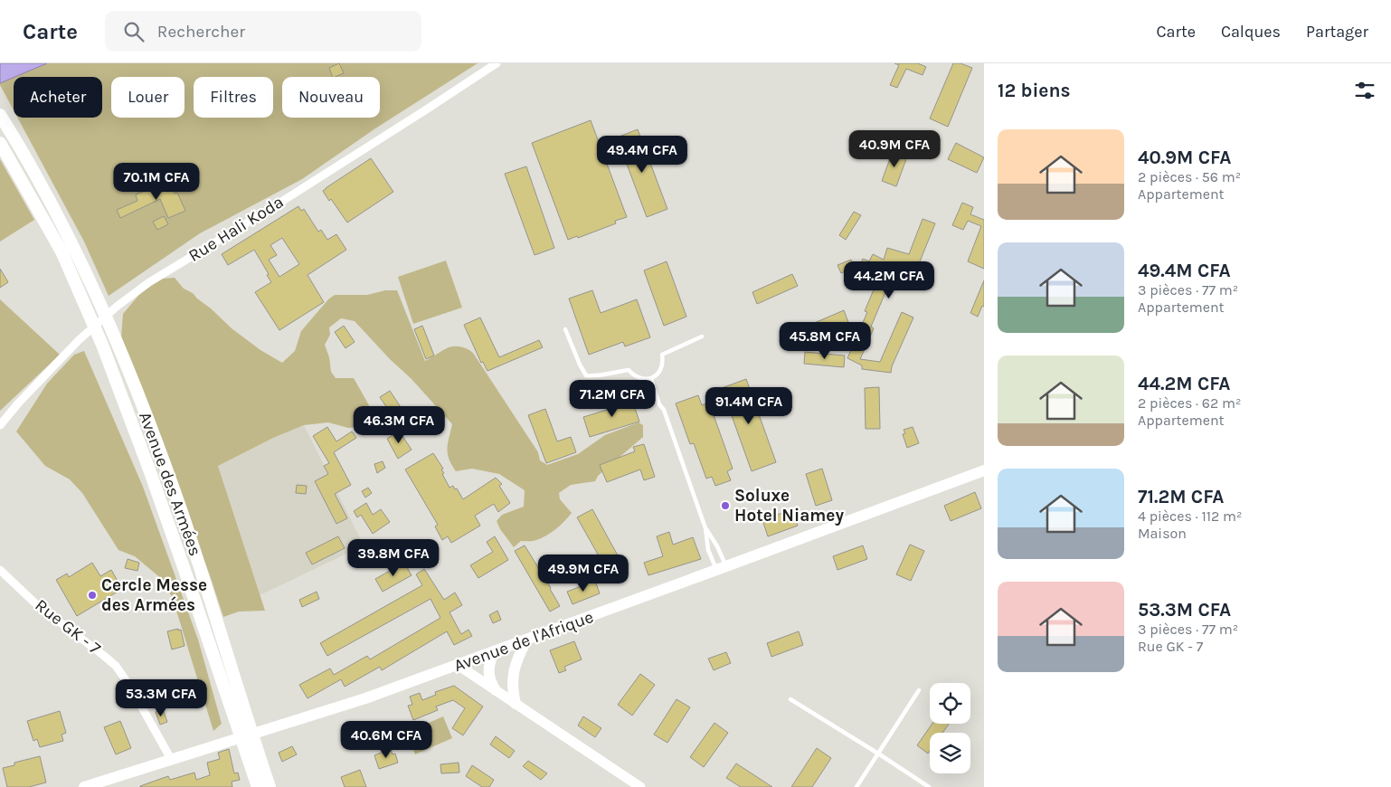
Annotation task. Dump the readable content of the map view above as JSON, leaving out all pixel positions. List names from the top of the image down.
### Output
{
  "streets": {
    "highway": ["Avenue des Armées"],
    "main road": ["Avenue de l'Afrique"],
    "street": ["Rue Hali Koda", "Rue GK - 7"]
  },
  "crossings": [
    ["Avenue des Armées", "Avenue de l'Afrique"],
    ["Rue GK - 7", "Avenue de l'Afrique"]
  ],
  "places": ["Soluxe Hotel Niamey", "Cercle Messe des Armées"],
  "page": {
    "header": "Carte",
    "search": "Rechercher",
    "nav": ["Carte", "Calques", "Partager"],
    "heading": "12 biens",
    "chip": [
      "Acheter",
      "Louer",
      "Filtres",
      "Nouveau"
    ],
    "list": [
      {
        "name": "40.9M CFA",
        "note": "2 pièces · 56 m² · Appartement"
      },
      {
        "name": "49.4M CFA",
        "note": "3 pièces · 77 m² · Appartement"
      },
      {
        "name": "44.2M CFA",
        "note": "2 pièces · 62 m² · Appartement"
      },
      {
        "name": "71.2M CFA",
        "note": "4 pièces · 112 m² · Maison"
      },
      {
        "name": "53.3M CFA",
        "note": "3 pièces · 77 m² · Rue GK - 7"
      }
    ],
    "price": [
      "40.9M CFA",
      "49.4M CFA",
      "70.1M CFA",
      "44.2M CFA",
      "45.8M CFA",
      "71.2M CFA",
      "91.4M CFA",
      "46.3M CFA",
      "39.8M CFA",
      "49.9M CFA",
      "53.3M CFA",
      "40.6M CFA"
    ]
  }
}
